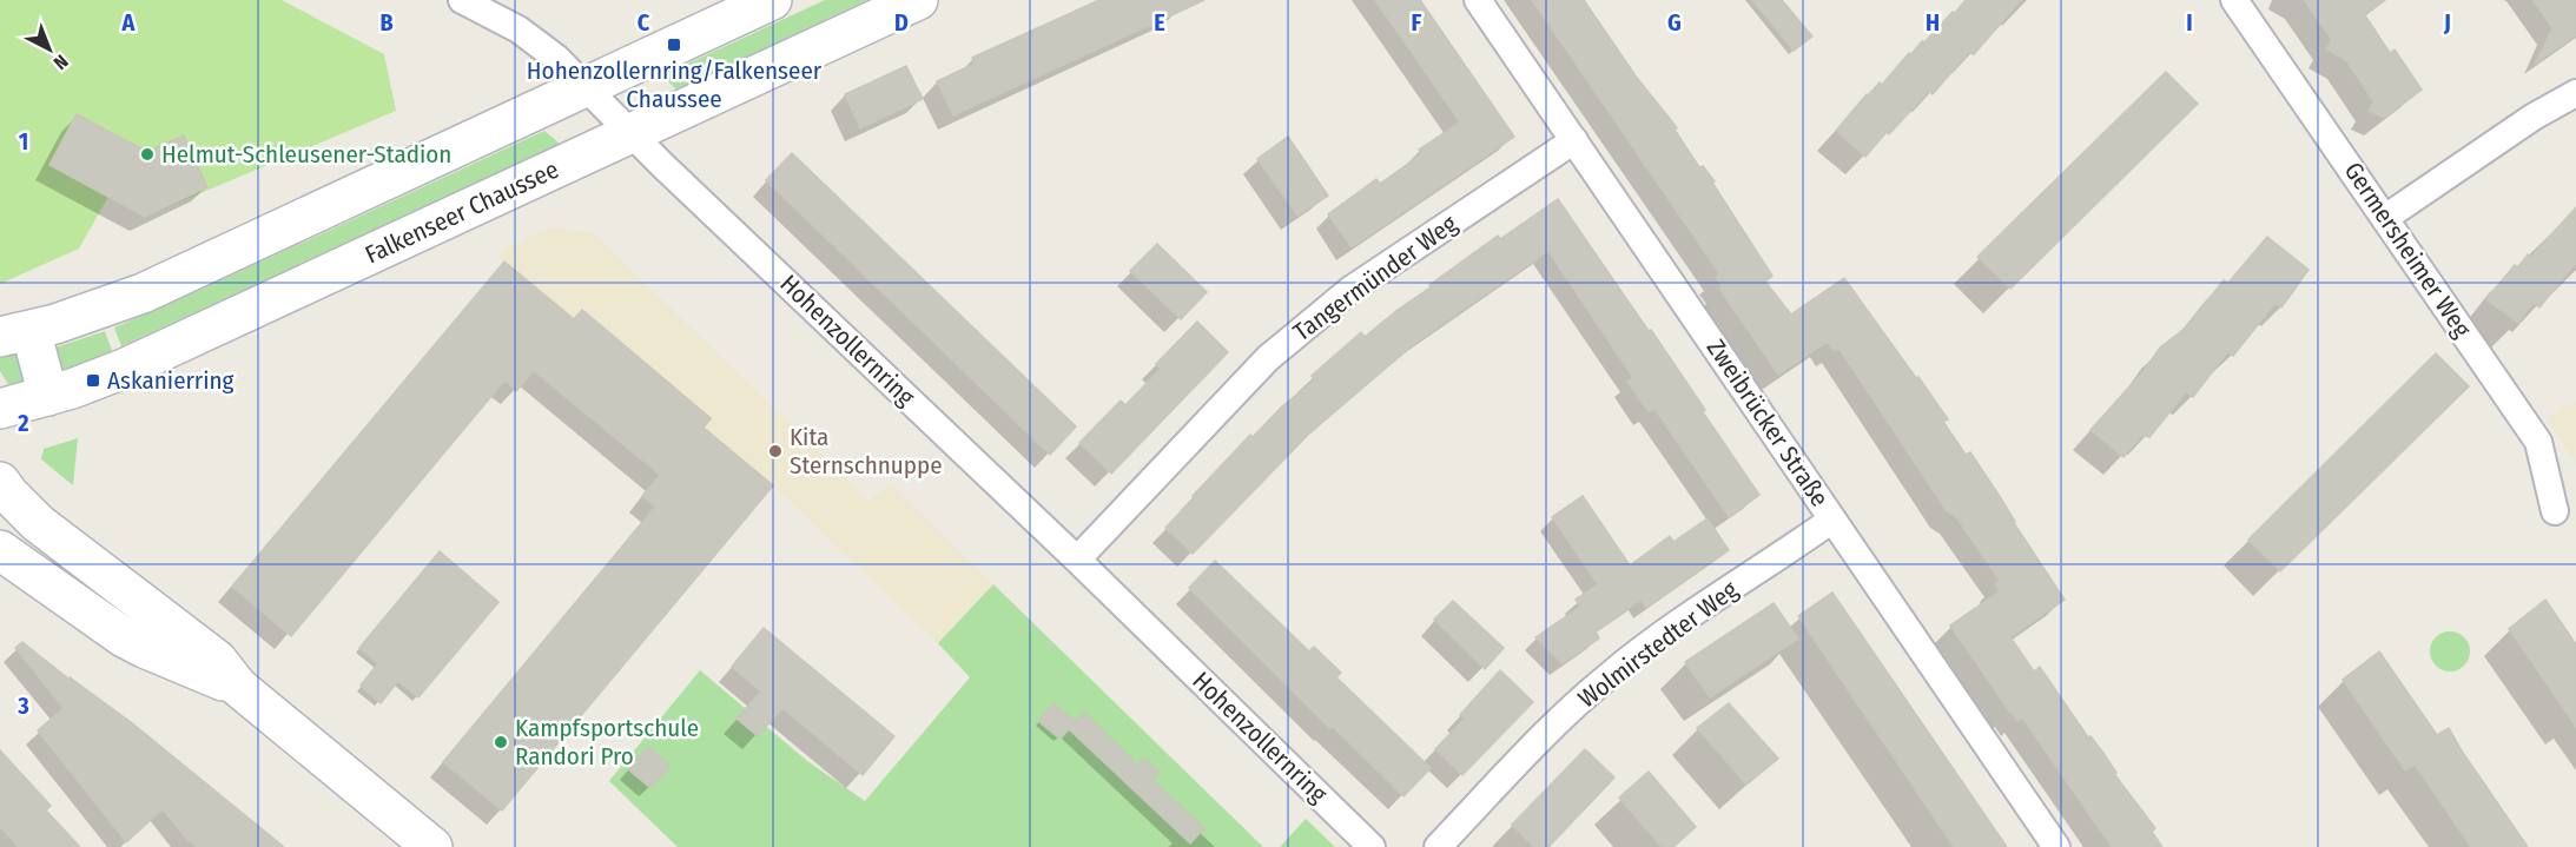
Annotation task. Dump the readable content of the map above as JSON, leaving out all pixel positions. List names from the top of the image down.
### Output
{
  "streets": {
    "main road": ["Falkenseer Chaussee"],
    "street": [
      "Germersheimer Weg",
      "Tangermünder Weg",
      "Hohenzollernring",
      "Zweibrücker Straße",
      "Wolmirstedter Weg"
    ]
  },
  "crossings": [
    ["Falkenseer Chaussee", "Hohenzollernring"],
    ["Tangermünder Weg", "Hohenzollernring"],
    ["Tangermünder Weg", "Zweibrücker Straße"],
    ["Zweibrücker Straße", "Wolmirstedter Weg"]
  ],
  "places": {
    "transit": ["Hohenzollernring/Falkenseer Chaussee", "Askanierring"],
    "other": ["Helmut-Schleusener-Stadion", "Kita Sternschnuppe", "Kampfsportschule Randori Pro"]
  },
  "north": "bottom right",
  "grid": {
    "columns": [
      "A",
      "B",
      "C",
      "D",
      "E",
      "F",
      "G",
      "H",
      "I",
      "J"
    ],
    "rows": ["1", "2", "3"]
  }
}
